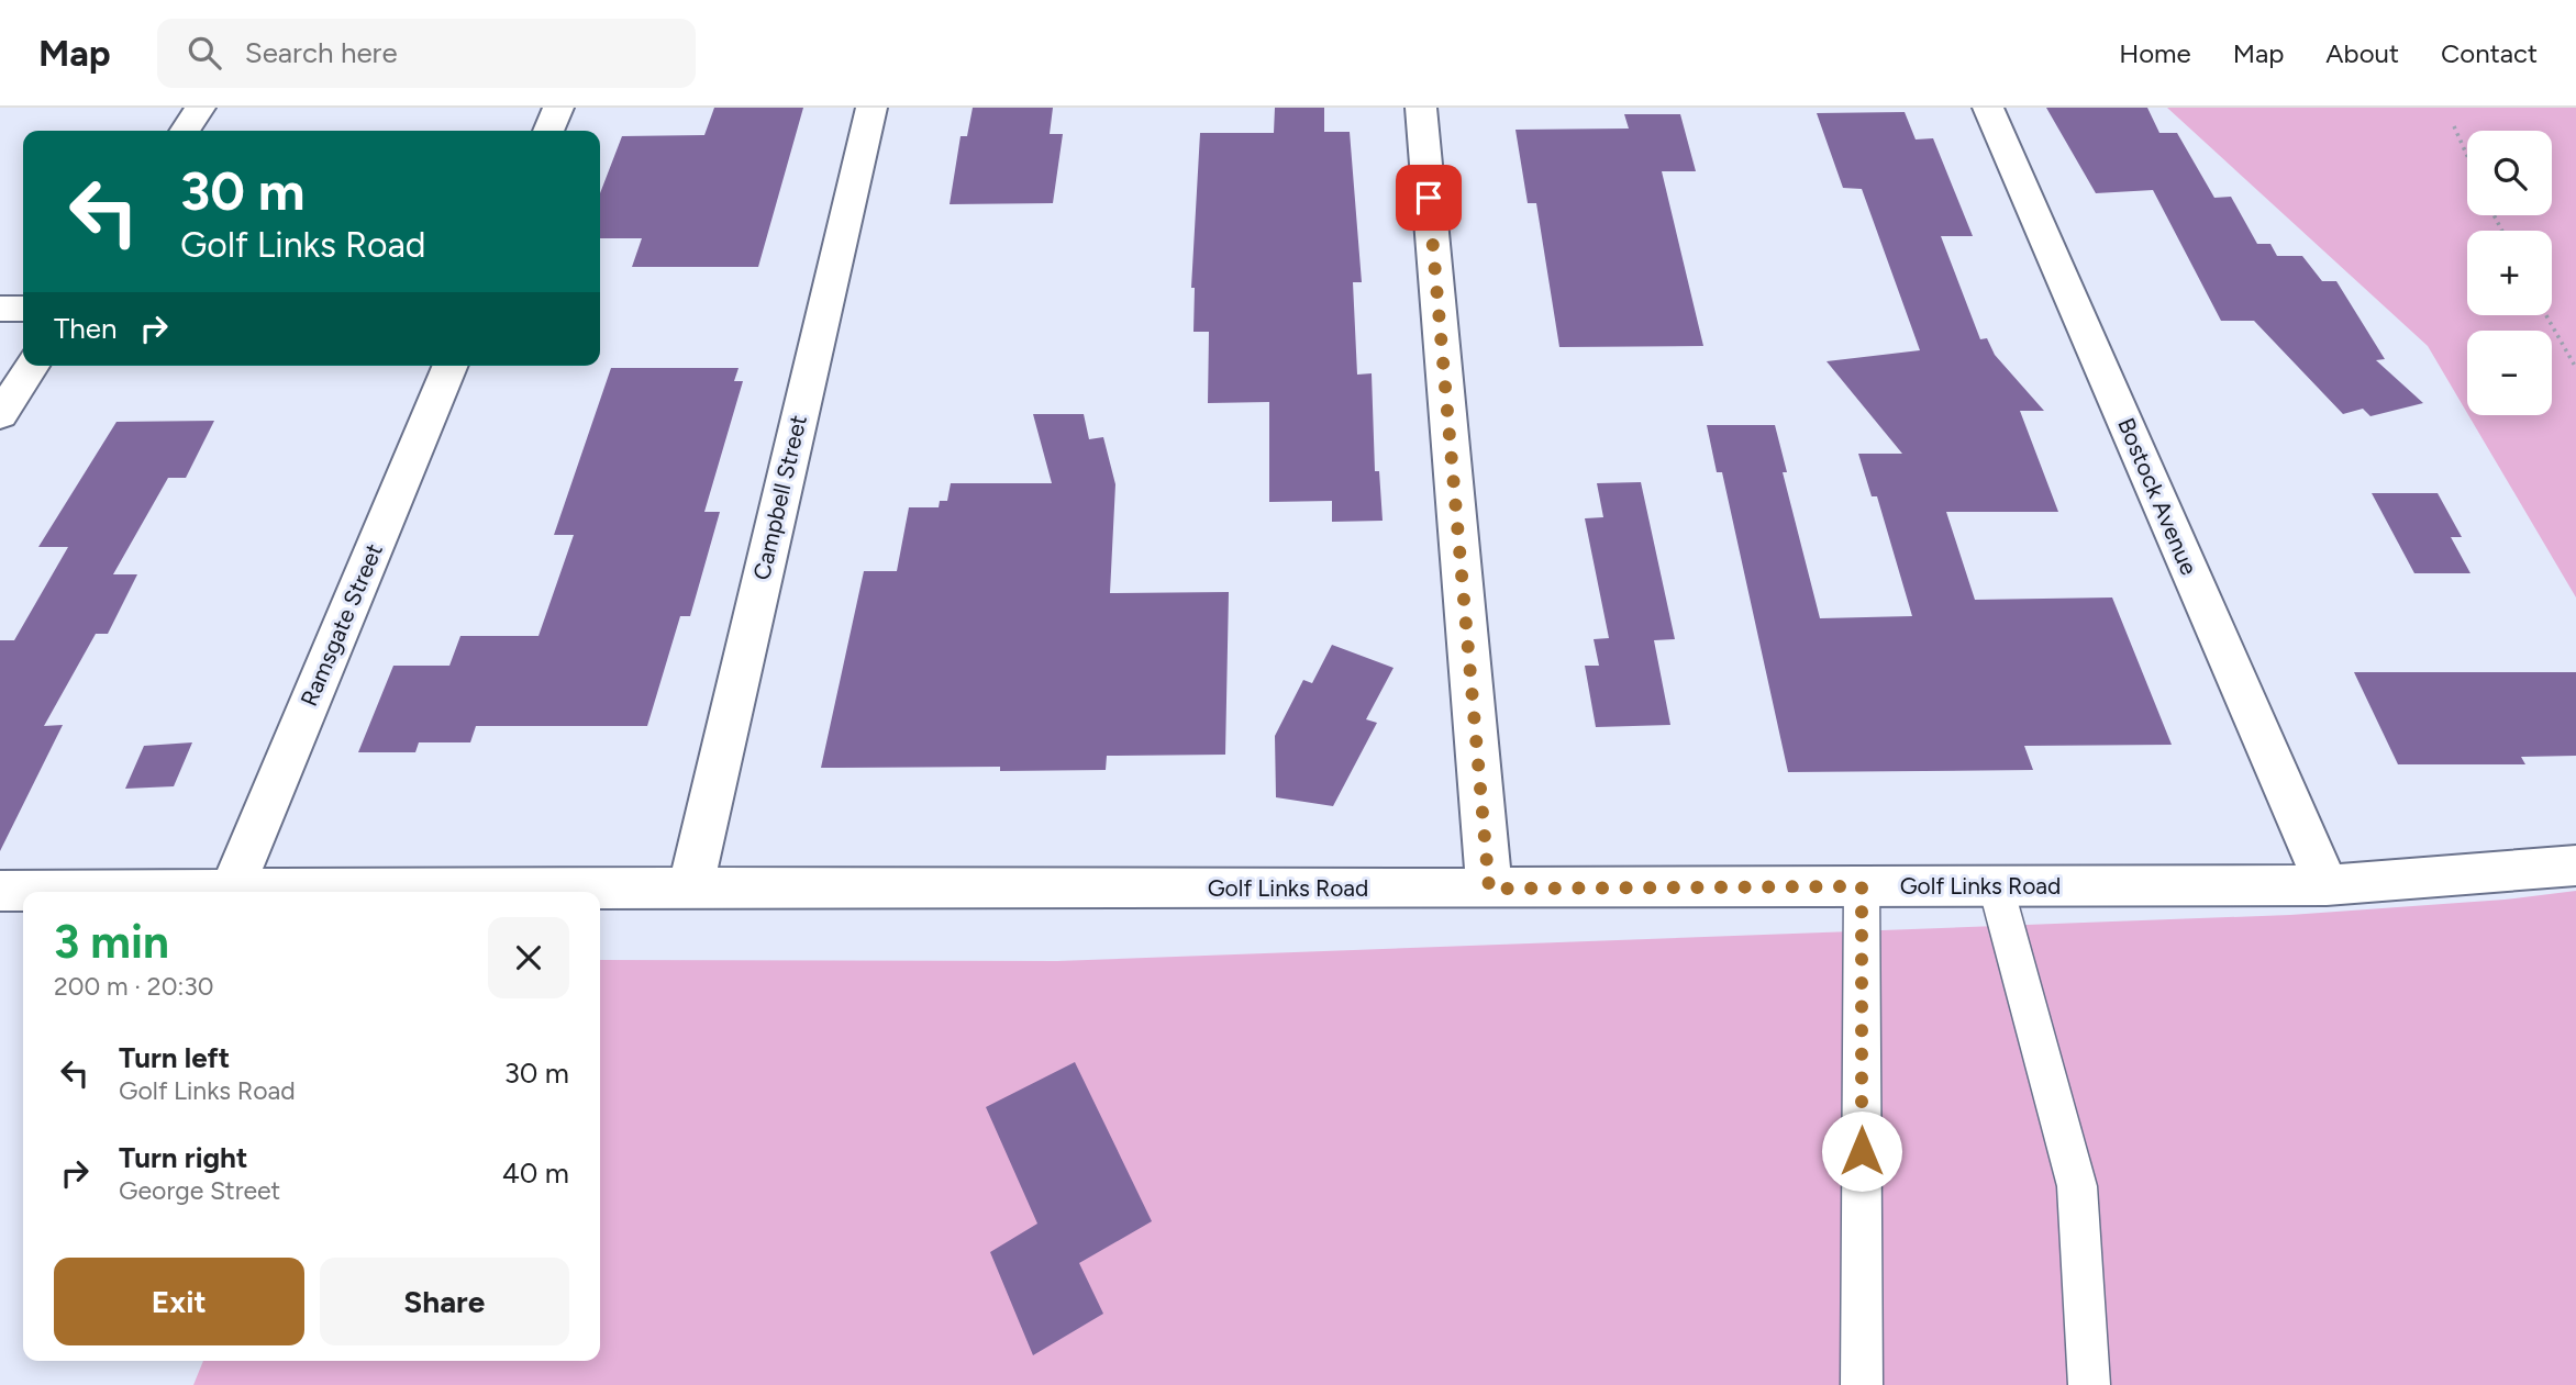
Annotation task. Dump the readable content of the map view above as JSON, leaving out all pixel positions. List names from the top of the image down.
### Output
{
  "streets": {
    "street": [
      "Bostock Avenue",
      "Campbell Street",
      "Ramsgate Street",
      "Golf Links Road"
    ]
  },
  "crossings": [
    ["Bostock Avenue", "Golf Links Road"],
    ["Campbell Street", "Golf Links Road"],
    ["Ramsgate Street", "Golf Links Road"]
  ],
  "page": {
    "header": "Map",
    "search": "Search here",
    "nav": [
      "Home",
      "Map",
      "About",
      "Contact"
    ],
    "map_buttons": ["+", "−"],
    "turn": ["30 m", "Golf Links Road"],
    "then": "Then",
    "heading": ["3 min", "200 m · 20:30"],
    "list": [
      {
        "name": "Turn left",
        "note": "Golf Links Road",
        "value": "30 m"
      },
      {
        "name": "Turn right",
        "note": "George Street",
        "value": "40 m"
      }
    ],
    "buttons": ["Exit", "Share"]
  }
}
